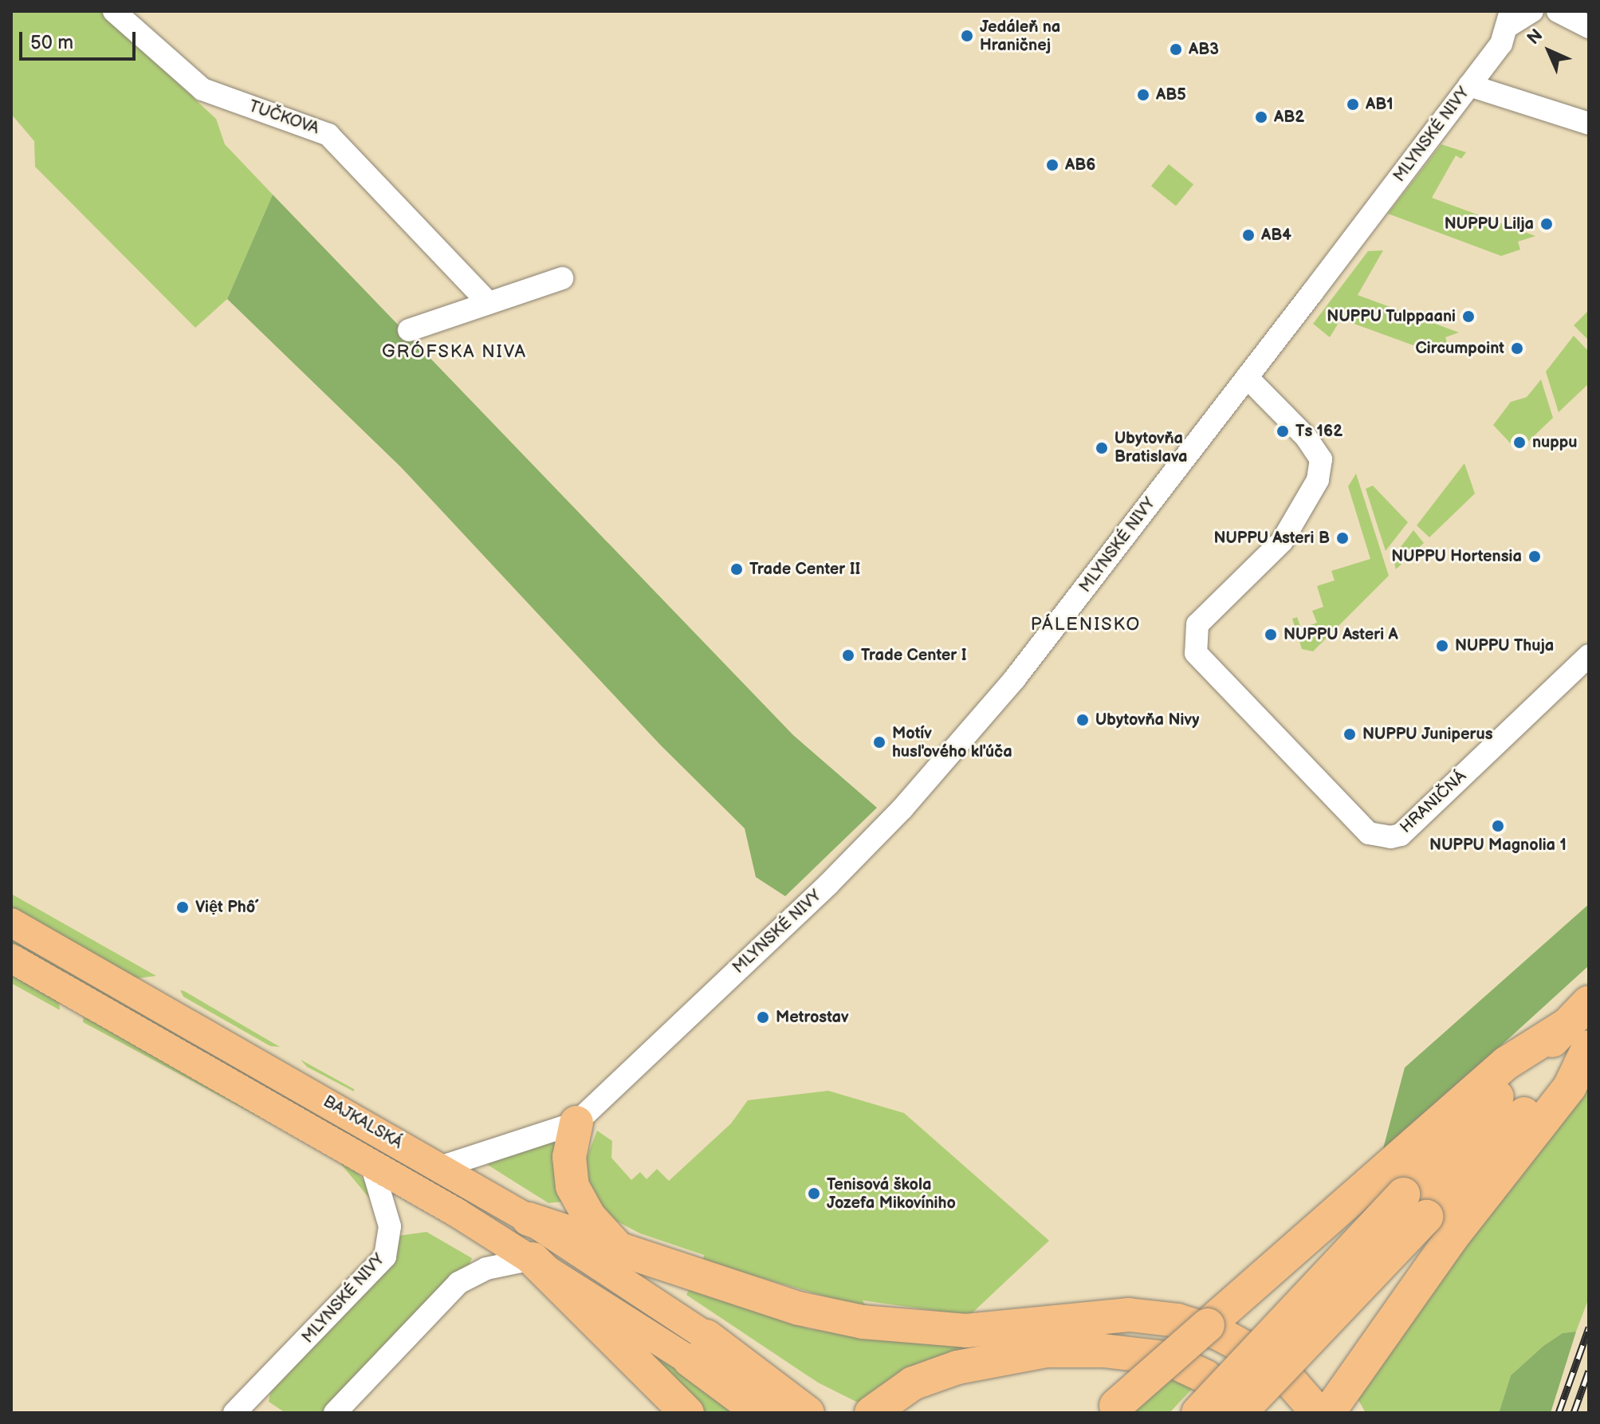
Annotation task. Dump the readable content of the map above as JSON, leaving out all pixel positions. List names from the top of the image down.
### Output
{
  "streets": {
    "main road": ["BAJKALSKÁ"],
    "street": ["TUČKOVA", "MLYNSKÉ NIVY", "HRANIČNÁ"]
  },
  "crossings": [
    ["MLYNSKÉ NIVY", "HRANIČNÁ"],
    ["MLYNSKÉ NIVY", "BAJKALSKÁ"]
  ],
  "districts": ["GRÓFSKA NIVA", "PÁLENISKO"],
  "places": [
    "Jedáleň na Hraničnej",
    "AB3",
    "AB5",
    "AB1",
    "AB2",
    "AB6",
    "NUPPU Lilja",
    "AB4",
    "NUPPU Tulppaani",
    "Circumpoint",
    "Ts 162",
    "nuppu",
    "Ubytovňa Bratislava",
    "NUPPU Asteri B",
    "NUPPU Hortensia",
    "Trade Center II",
    "NUPPU Asteri A",
    "NUPPU Thuja",
    "Trade Center I",
    "Ubytovňa Nivy",
    "NUPPU Juniperus",
    "Motív husľového kľúča",
    "NUPPU Magnolia 1",
    "Việt Phố",
    "Metrostav",
    "Tenisová škola Jozefa Mikovíniho"
  ],
  "scale_bar": "50 m",
  "north": "top left"
}
